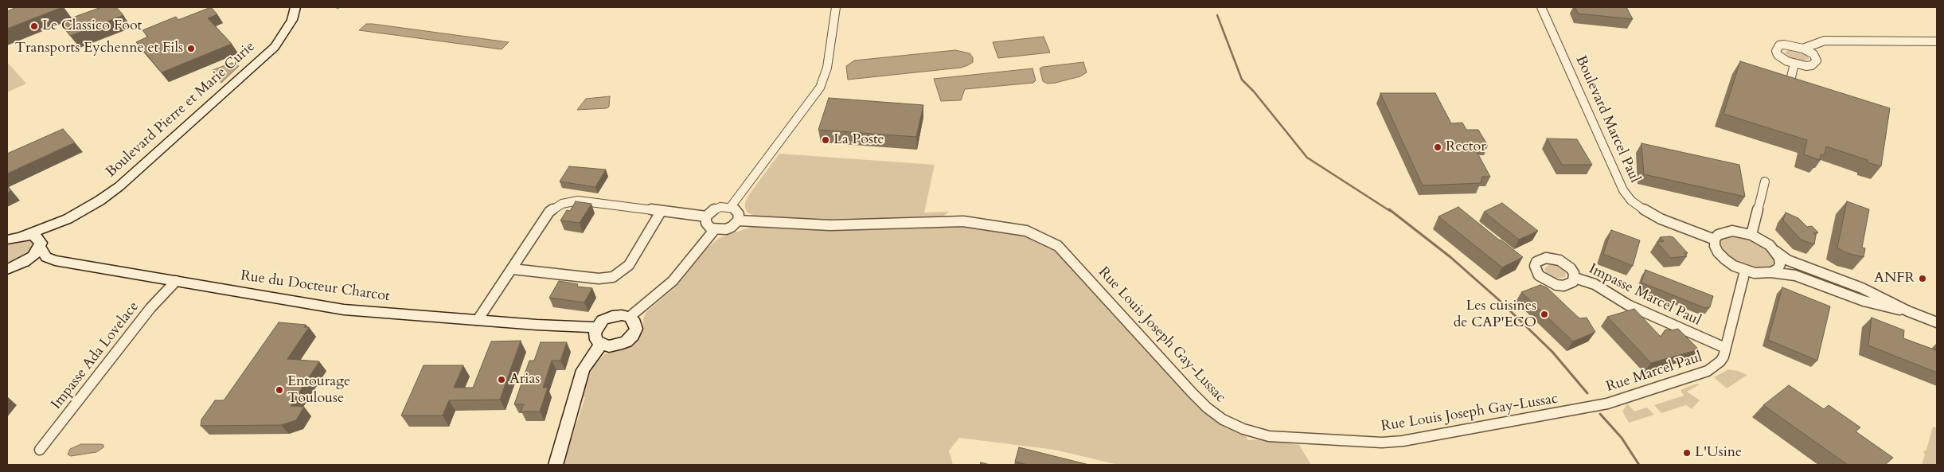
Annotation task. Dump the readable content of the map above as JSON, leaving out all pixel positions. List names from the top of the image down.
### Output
{
  "streets": {
    "street": [
      "Boulevard Pierre et Marie Curie",
      "Boulevard Marcel Paul",
      "Rue du Docteur Charcot",
      "Impasse Marcel Paul",
      "Rue Louis Joseph Gay-Lussac",
      "Impasse Ada Lovelace",
      "Rue Marcel Paul"
    ]
  },
  "crossings": [
    ["Boulevard Pierre et Marie Curie", "Rue du Docteur Charcot"],
    ["Rue du Docteur Charcot", "Impasse Ada Lovelace"],
    ["Impasse Marcel Paul", "Rue Marcel Paul"],
    ["Rue Louis Joseph Gay-Lussac", "Rue Marcel Paul"]
  ],
  "places": [
    "Le Classico Foot",
    "Transports Eychenne et Fils",
    "La Poste",
    "Rector",
    "ANFR",
    "Les cuisines de CAP'ECO",
    "Arias",
    "Entourage Toulouse",
    "L'Usine"
  ]
}
